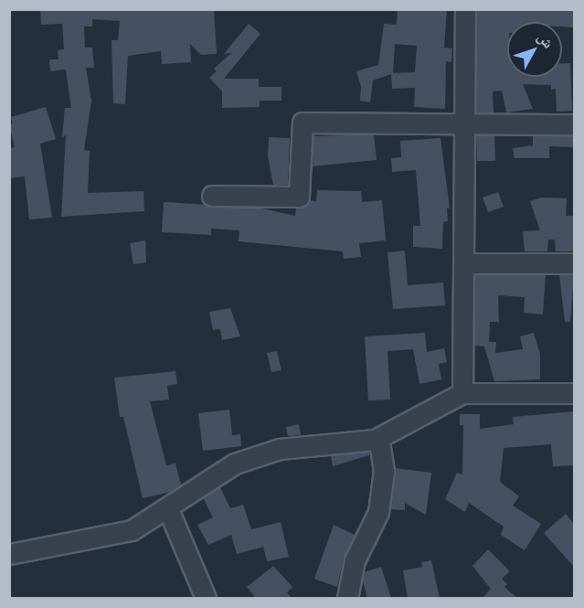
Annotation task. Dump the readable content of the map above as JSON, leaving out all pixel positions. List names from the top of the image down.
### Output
{
  "north": "top right"
}
